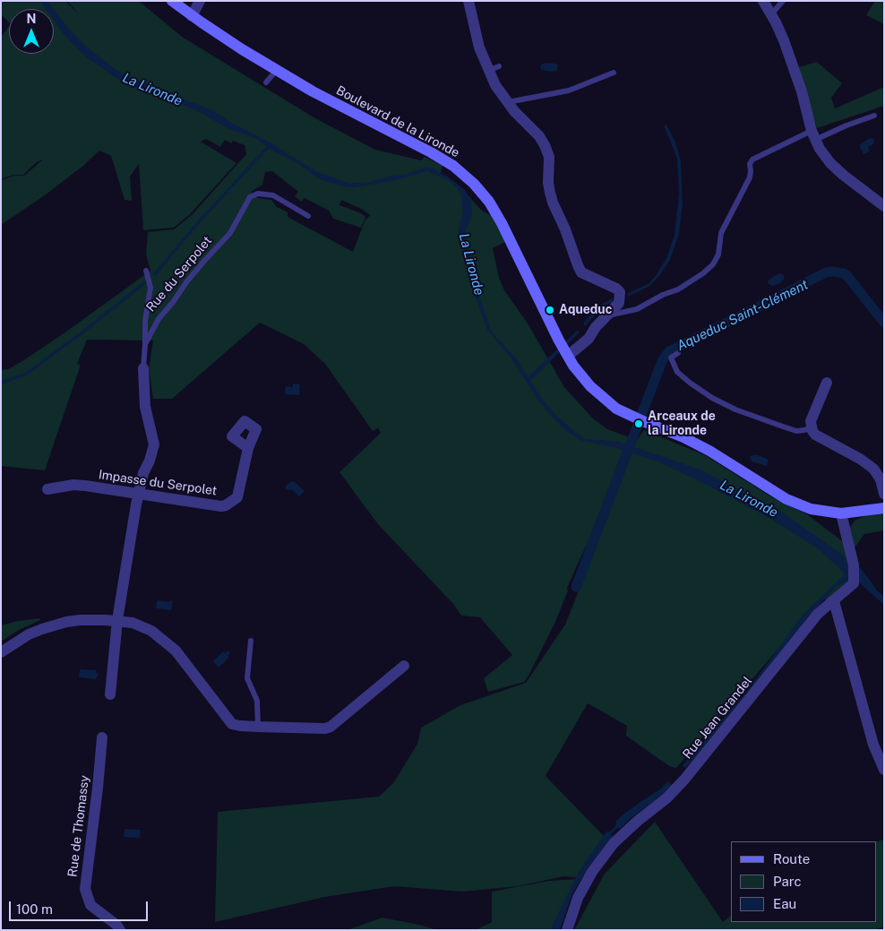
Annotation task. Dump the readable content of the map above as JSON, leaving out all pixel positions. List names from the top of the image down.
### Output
{
  "streets": {
    "street": [
      "Boulevard de la Lironde",
      "Rue du Serpolet",
      "Impasse du Serpolet",
      "Rue Jean Grandel",
      "Rue de Thomassy"
    ]
  },
  "crossings": [
    ["Boulevard de la Lironde", "Rue Jean Grandel"],
    ["Rue du Serpolet", "Impasse du Serpolet"]
  ],
  "water": ["La Lironde", "Aqueduc Saint-Clément"],
  "places": ["Aqueduc", "Arceaux de la Lironde"],
  "legend": ["Route", "Parc", "Eau"],
  "scale_bar": "100 m",
  "north": "top"
}
